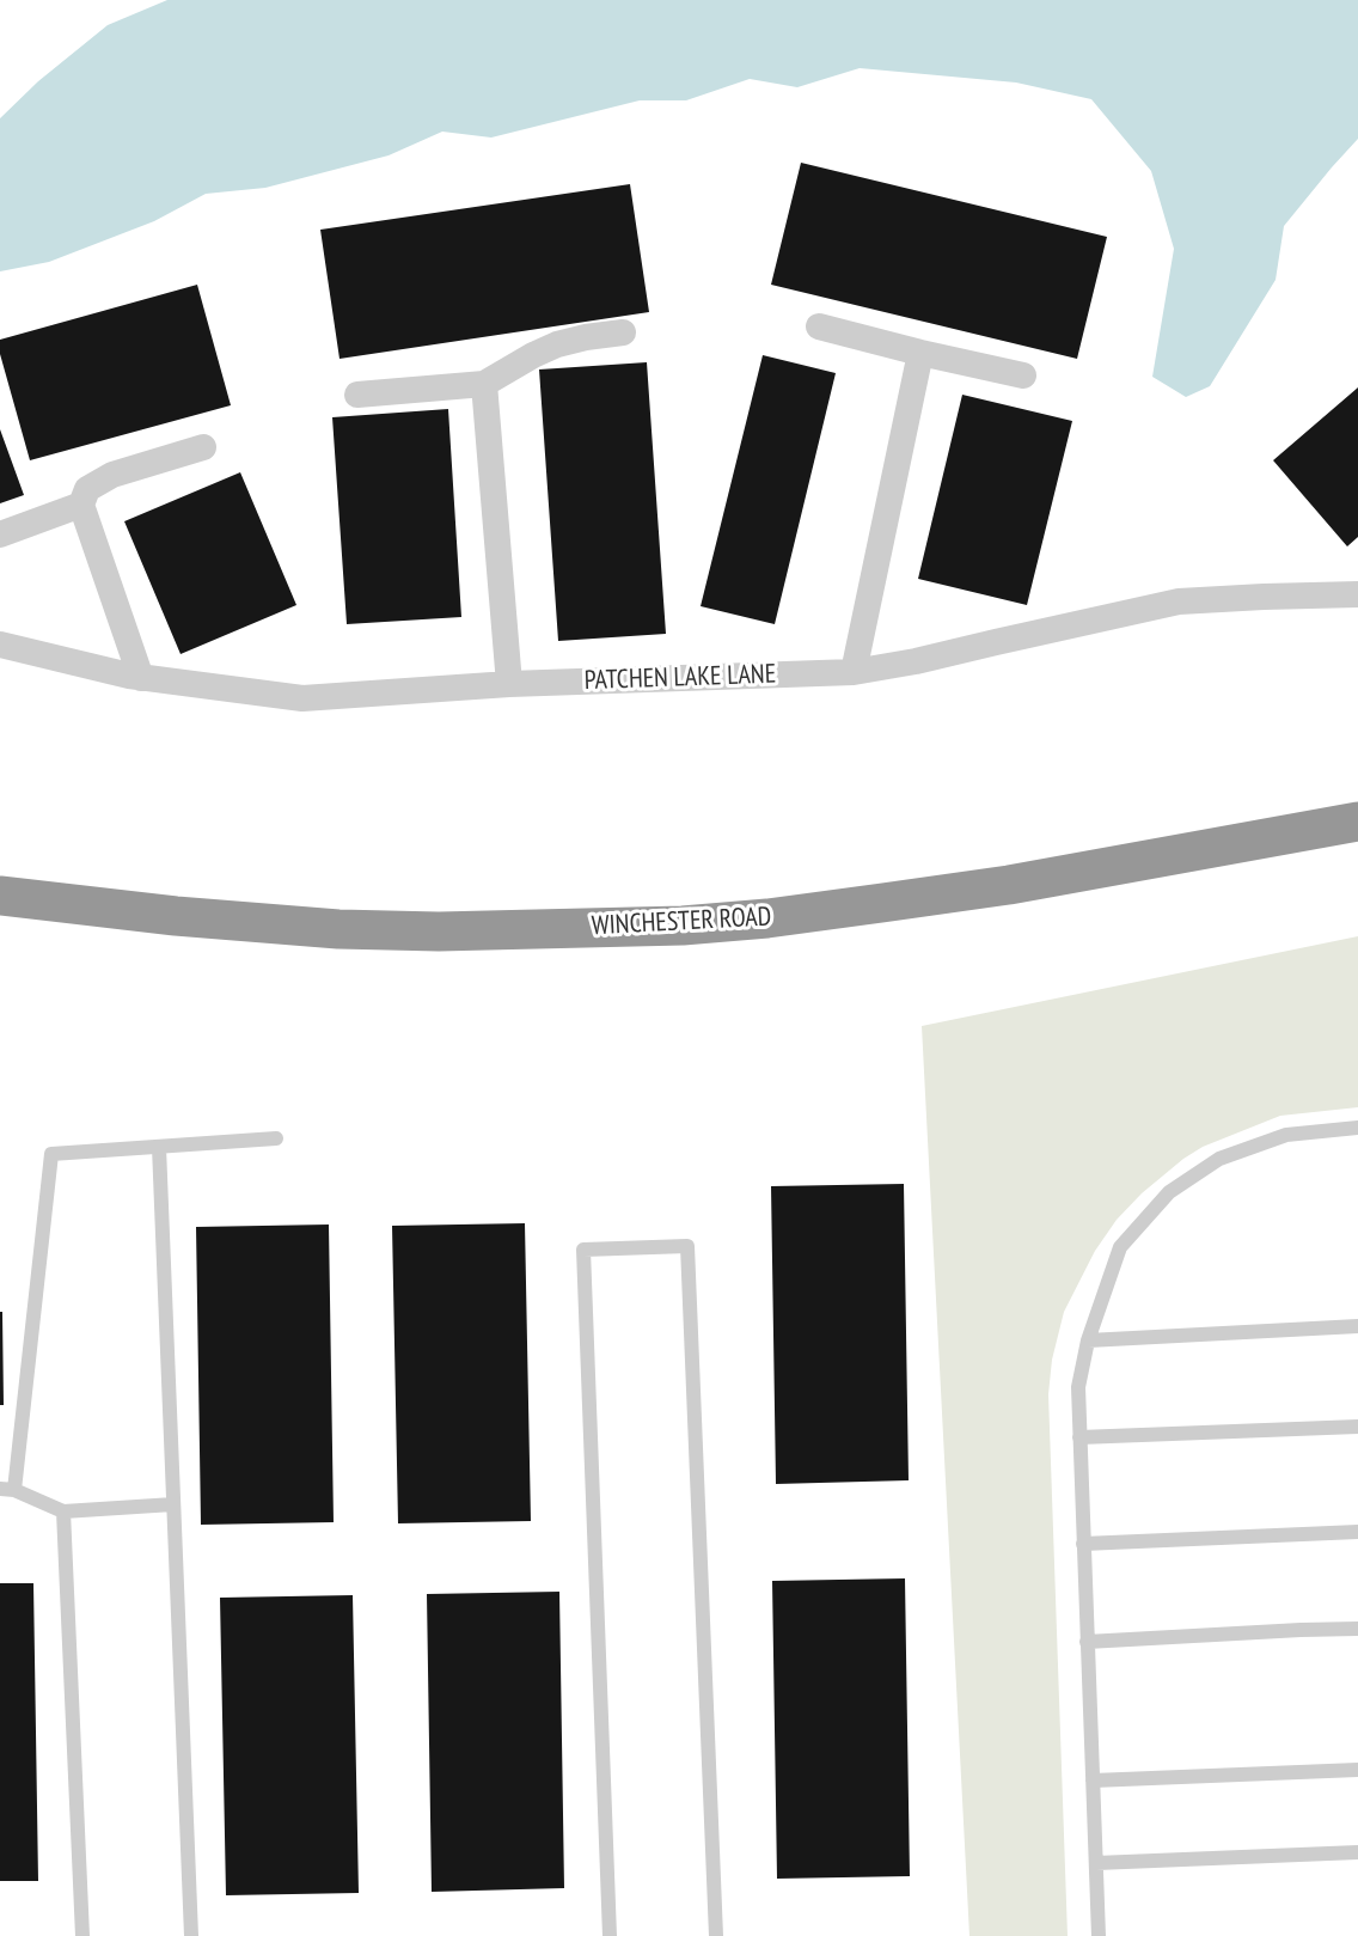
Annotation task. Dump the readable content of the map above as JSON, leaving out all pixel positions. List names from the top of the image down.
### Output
{
  "streets": {
    "highway": ["WINCHESTER ROAD"],
    "street": ["PATCHEN LAKE LANE"]
  }
}
